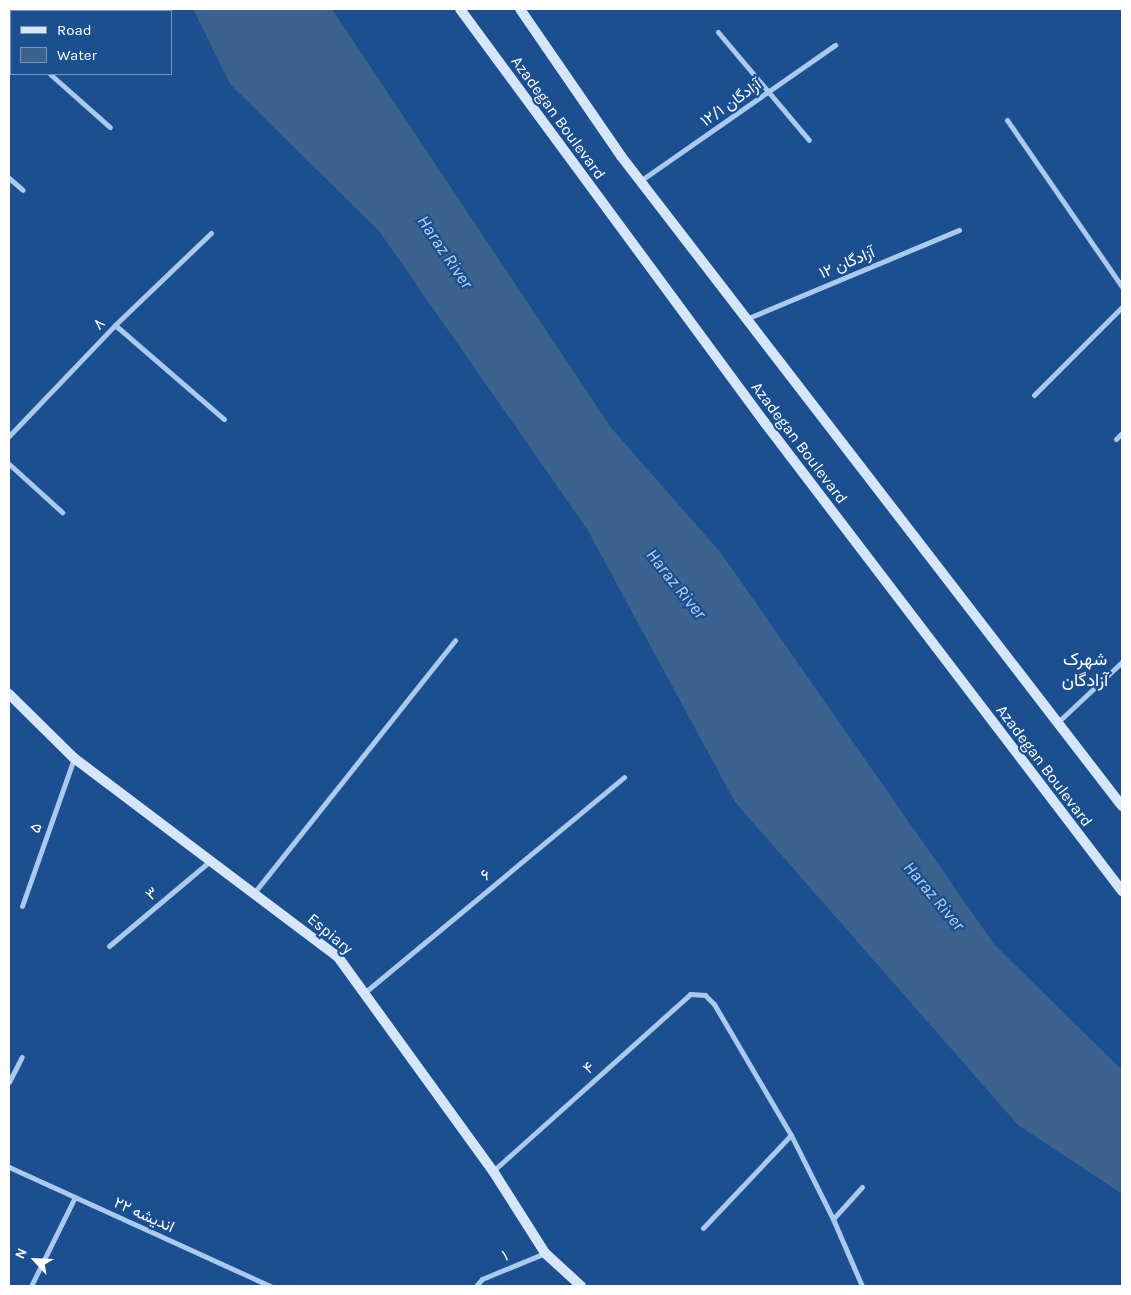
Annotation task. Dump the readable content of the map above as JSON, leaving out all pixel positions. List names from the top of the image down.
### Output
{
  "streets": {
    "main road": ["Azadegan Boulevard", "Espiary"],
    "street": [
      "آزادگان ۱۲/۱",
      "آزادگان ۱۲",
      "۸",
      "۵",
      "۶",
      "۳",
      "۴",
      "اندیشه ۲۲",
      "۱"
    ]
  },
  "crossings": [
    ["آزادگان ۱۲/۱", "Azadegan Boulevard"],
    ["Azadegan Boulevard", "آزادگان ۱۲"],
    ["۵", "Espiary"],
    ["۶", "Espiary"],
    ["۳", "Espiary"],
    ["Espiary", "۴"],
    ["Espiary", "۱"]
  ],
  "districts": ["شهرک آزادگان"],
  "water": ["Haraz River"],
  "legend": ["Road", "Water"],
  "north": "top left"
}
